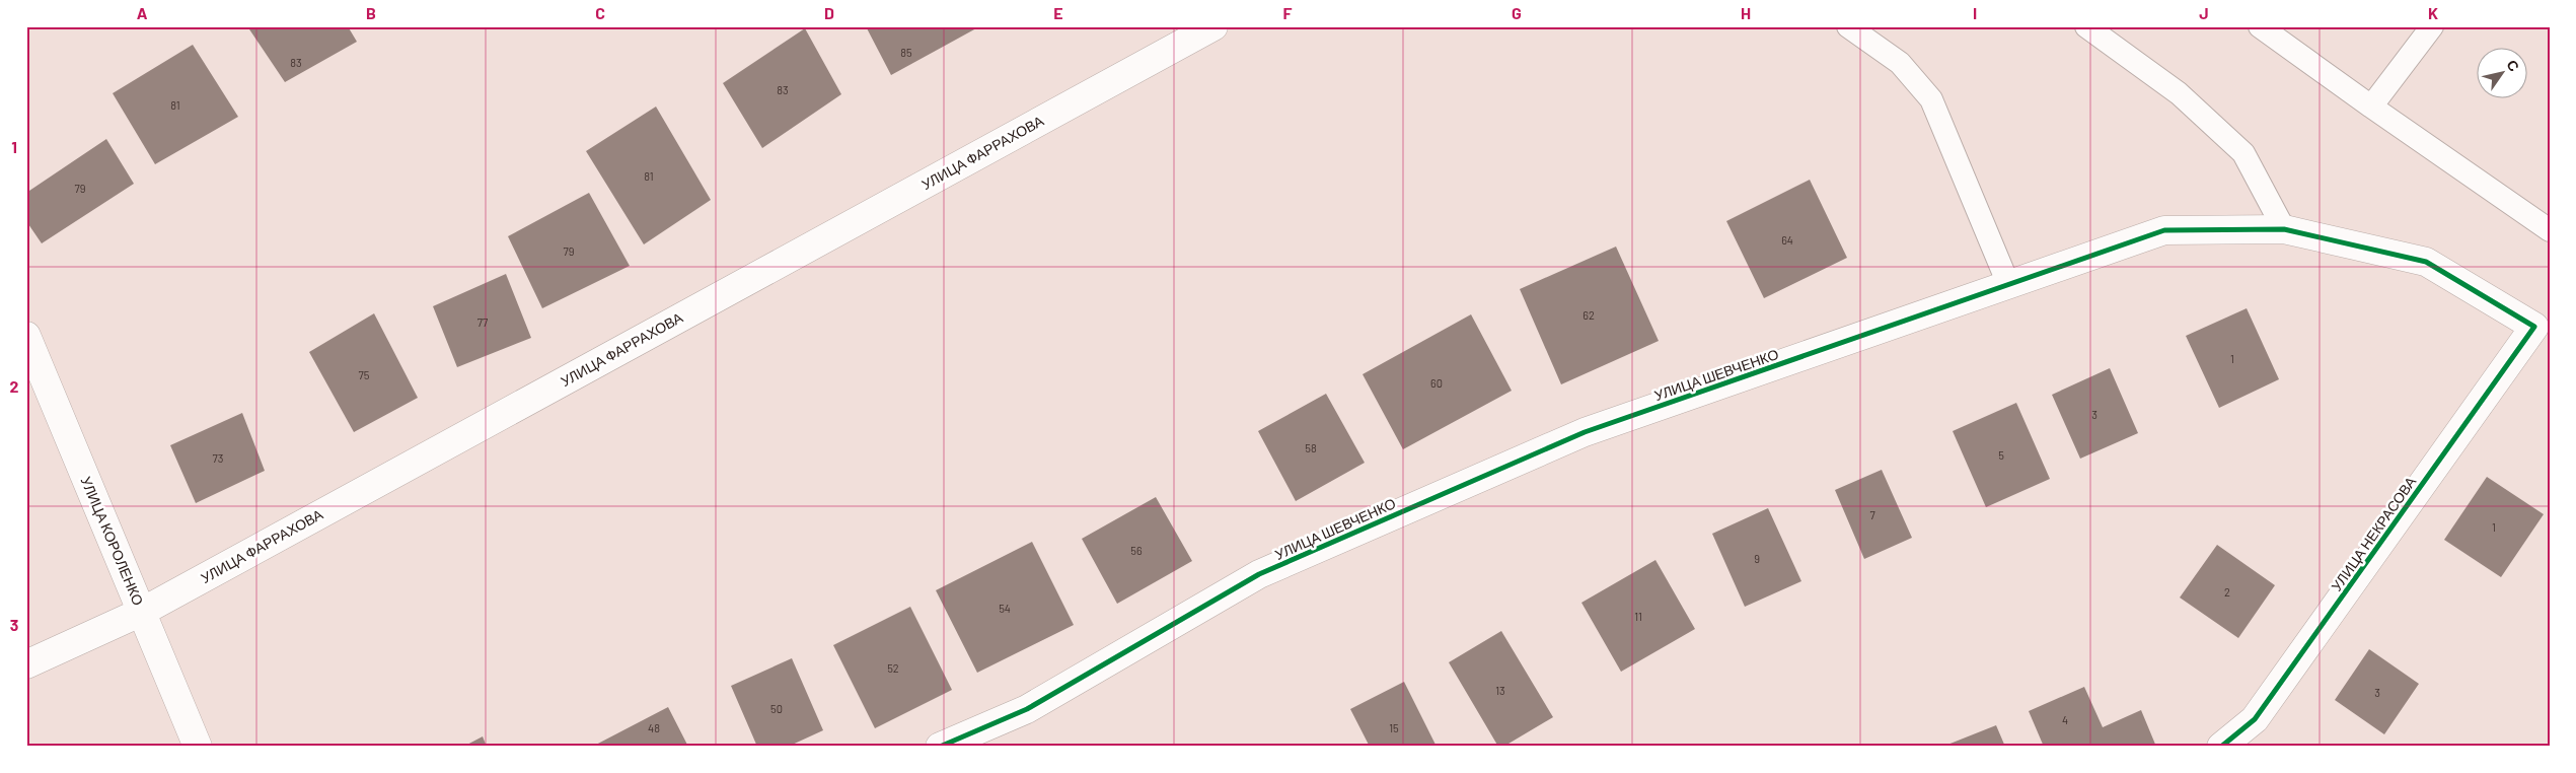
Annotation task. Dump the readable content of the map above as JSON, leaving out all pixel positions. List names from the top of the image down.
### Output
{
  "streets": {
    "street": [
      "УЛИЦА ФАРРАХОВА",
      "УЛИЦА ШЕВЧЕНКО",
      "УЛИЦА НЕКРАСОВА",
      "УЛИЦА КОРОЛЕНКО"
    ]
  },
  "crossings": [
    ["УЛИЦА ФАРРАХОВА", "УЛИЦА КОРОЛЕНКО"],
    ["УЛИЦА ШЕВЧЕНКО", "УЛИЦА НЕКРАСОВА"]
  ],
  "house_numbers": [
    "85",
    "83",
    "83",
    "81",
    "81",
    "79",
    "64",
    "79",
    "62",
    "77",
    "1",
    "75",
    "60",
    "3",
    "58",
    "5",
    "73",
    "7",
    "1",
    "56",
    "9",
    "2",
    "54",
    "11",
    "52",
    "13",
    "3",
    "50",
    "4",
    "48",
    "15"
  ],
  "north": "top right",
  "grid": {
    "columns": [
      "A",
      "B",
      "C",
      "D",
      "E",
      "F",
      "G",
      "H",
      "I",
      "J",
      "K"
    ],
    "rows": ["1", "2", "3"]
  }
}
